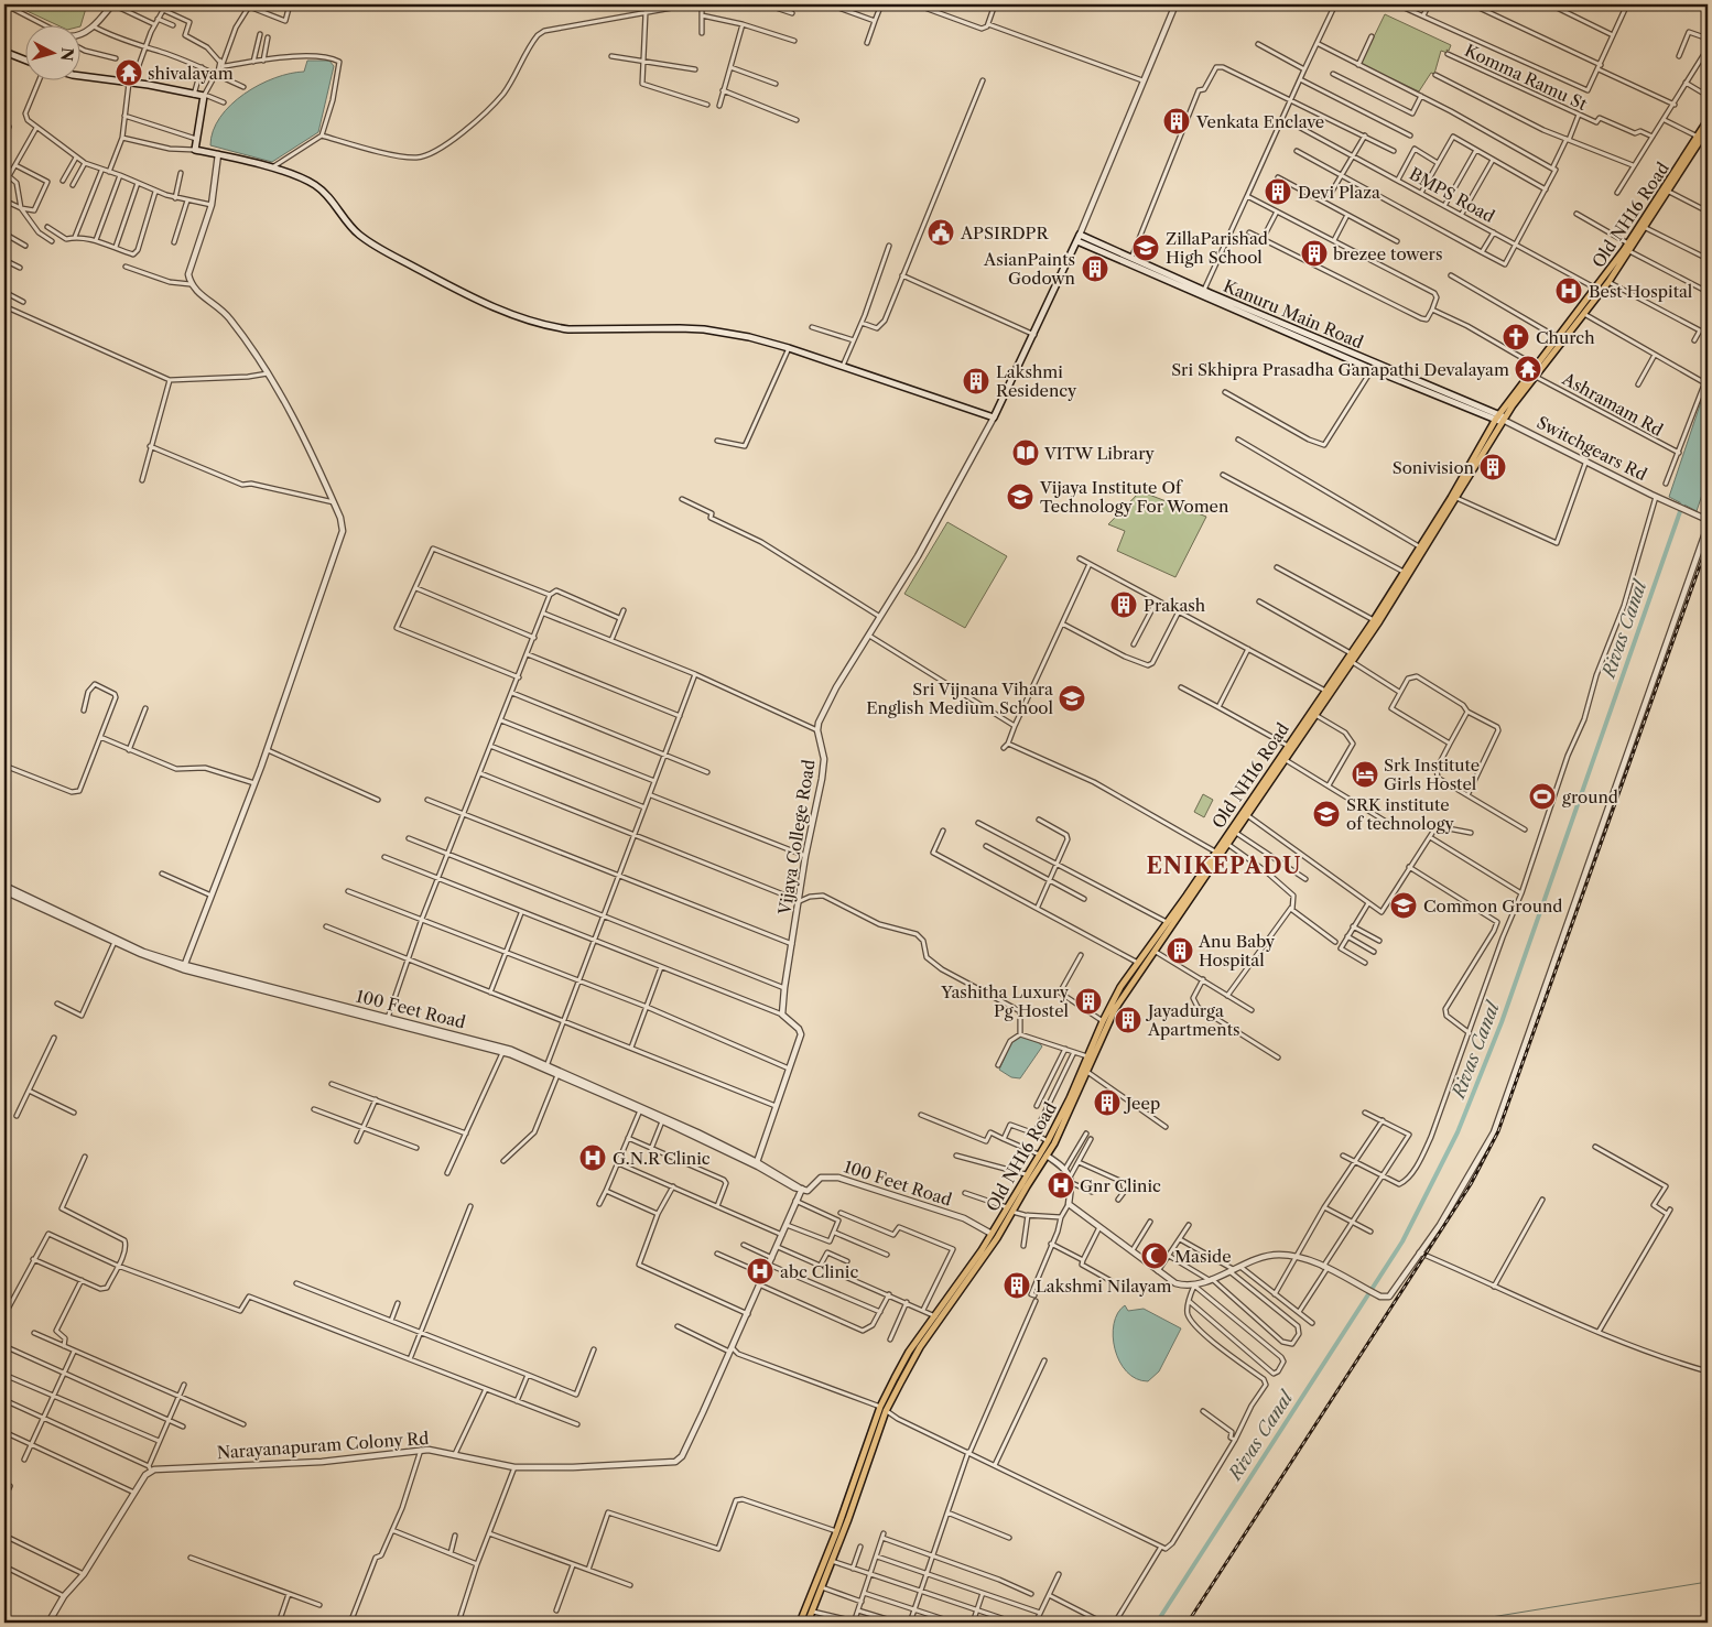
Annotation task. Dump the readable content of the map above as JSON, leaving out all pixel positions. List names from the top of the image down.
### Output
{
  "streets": {
    "main road": ["Old NH16 Road", "Kanuru Main Road"],
    "street": [
      "Komma Ramu St",
      "BMPS Road",
      "Ashramam Rd",
      "Switchgears Rd",
      "Vijaya College Road",
      "100 Feet Road",
      "Narayanapuram Colony Rd"
    ]
  },
  "crossings": [
    ["BMPS Road", "Old NH16 Road"],
    ["Old NH16 Road", "Kanuru Main Road"],
    ["Old NH16 Road", "Ashramam Rd"],
    ["Old NH16 Road", "Switchgears Rd"],
    ["Old NH16 Road", "100 Feet Road"],
    ["Kanuru Main Road", "Switchgears Rd"],
    ["100 Feet Road", "Narayanapuram Colony Rd"]
  ],
  "districts": ["ENIKEPADU"],
  "water": ["Rivas Canal"],
  "places": {
    "temple": ["shivalayam", "Sri Skhipra Prasadha Ganapathi Devalayam"],
    "building": [
      "Venkata Enclave",
      "Devi Plaza",
      "brezee towers",
      "AsianPaints Godown",
      "Lakshmi Residency",
      "Sonivision",
      "Prakash",
      "Anu Baby Hospital",
      "Yashitha Luxury Pg Hostel",
      "Jayadurga Apartments",
      "Jeep",
      "Lakshmi Nilayam"
    ],
    "public building": ["APSIRDPR"],
    "school or university": [
      "ZillaParishad High School",
      "Vijaya Institute Of Technology For Women",
      "Sri Vijnana Vihara English Medium School",
      "SRK institute of technology",
      "Common Ground"
    ],
    "hospital": [
      "Best Hospital",
      "G.N.R Clinic",
      "Gnr Clinic",
      "abc Clinic"
    ],
    "church": ["Church"],
    "library": ["VITW Library"],
    "hotel": ["Srk Institute Girls Hostel"],
    "sports": ["ground"],
    "mosque": ["Maside"]
  },
  "north": "right"
}
